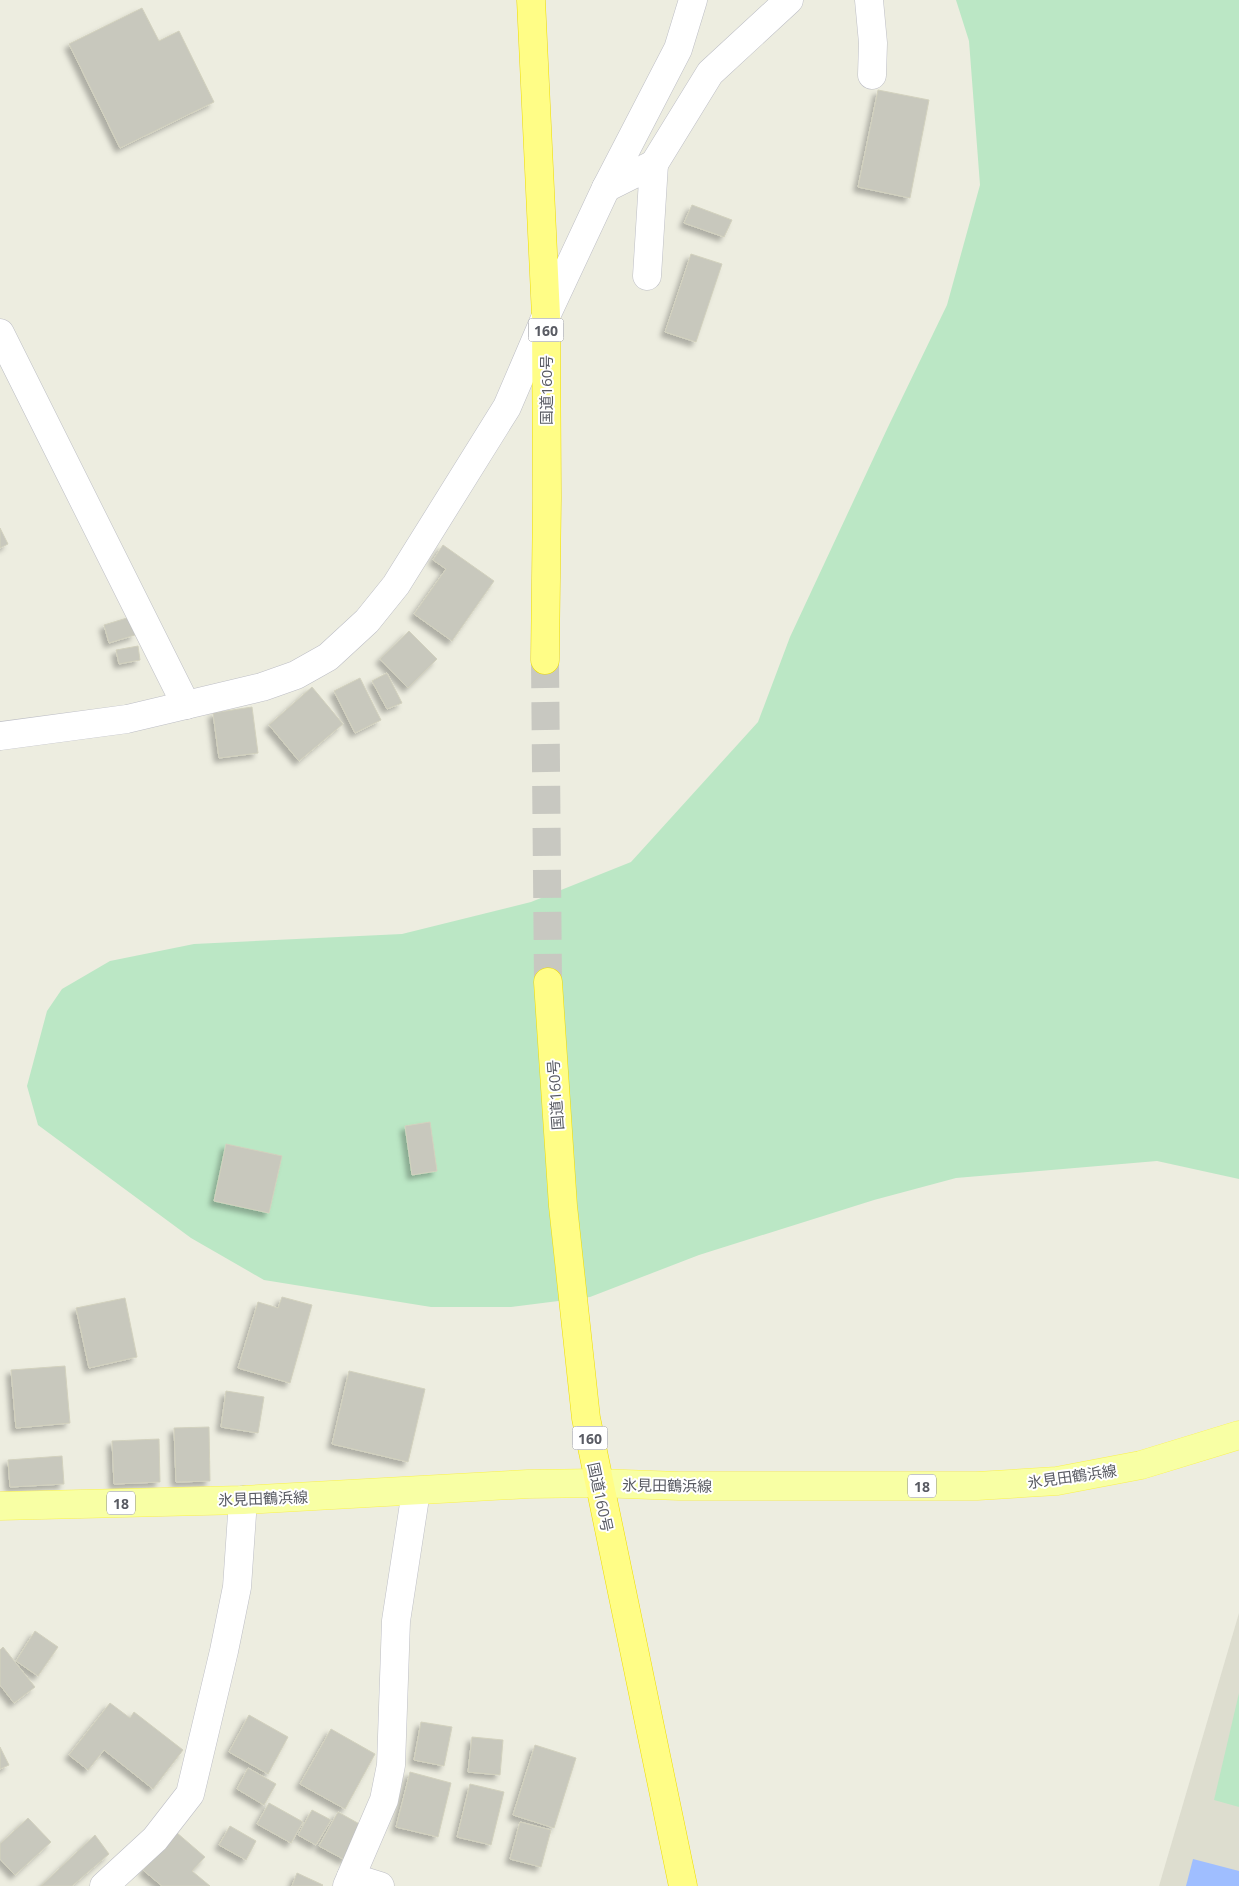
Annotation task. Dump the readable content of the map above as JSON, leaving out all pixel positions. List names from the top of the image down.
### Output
{
  "streets": {
    "highway": ["160", "国道160号"],
    "main road": ["氷見田鶴浜線", "18"]
  },
  "crossings": [
    ["国道160号", "氷見田鶴浜線"]
  ]
}
